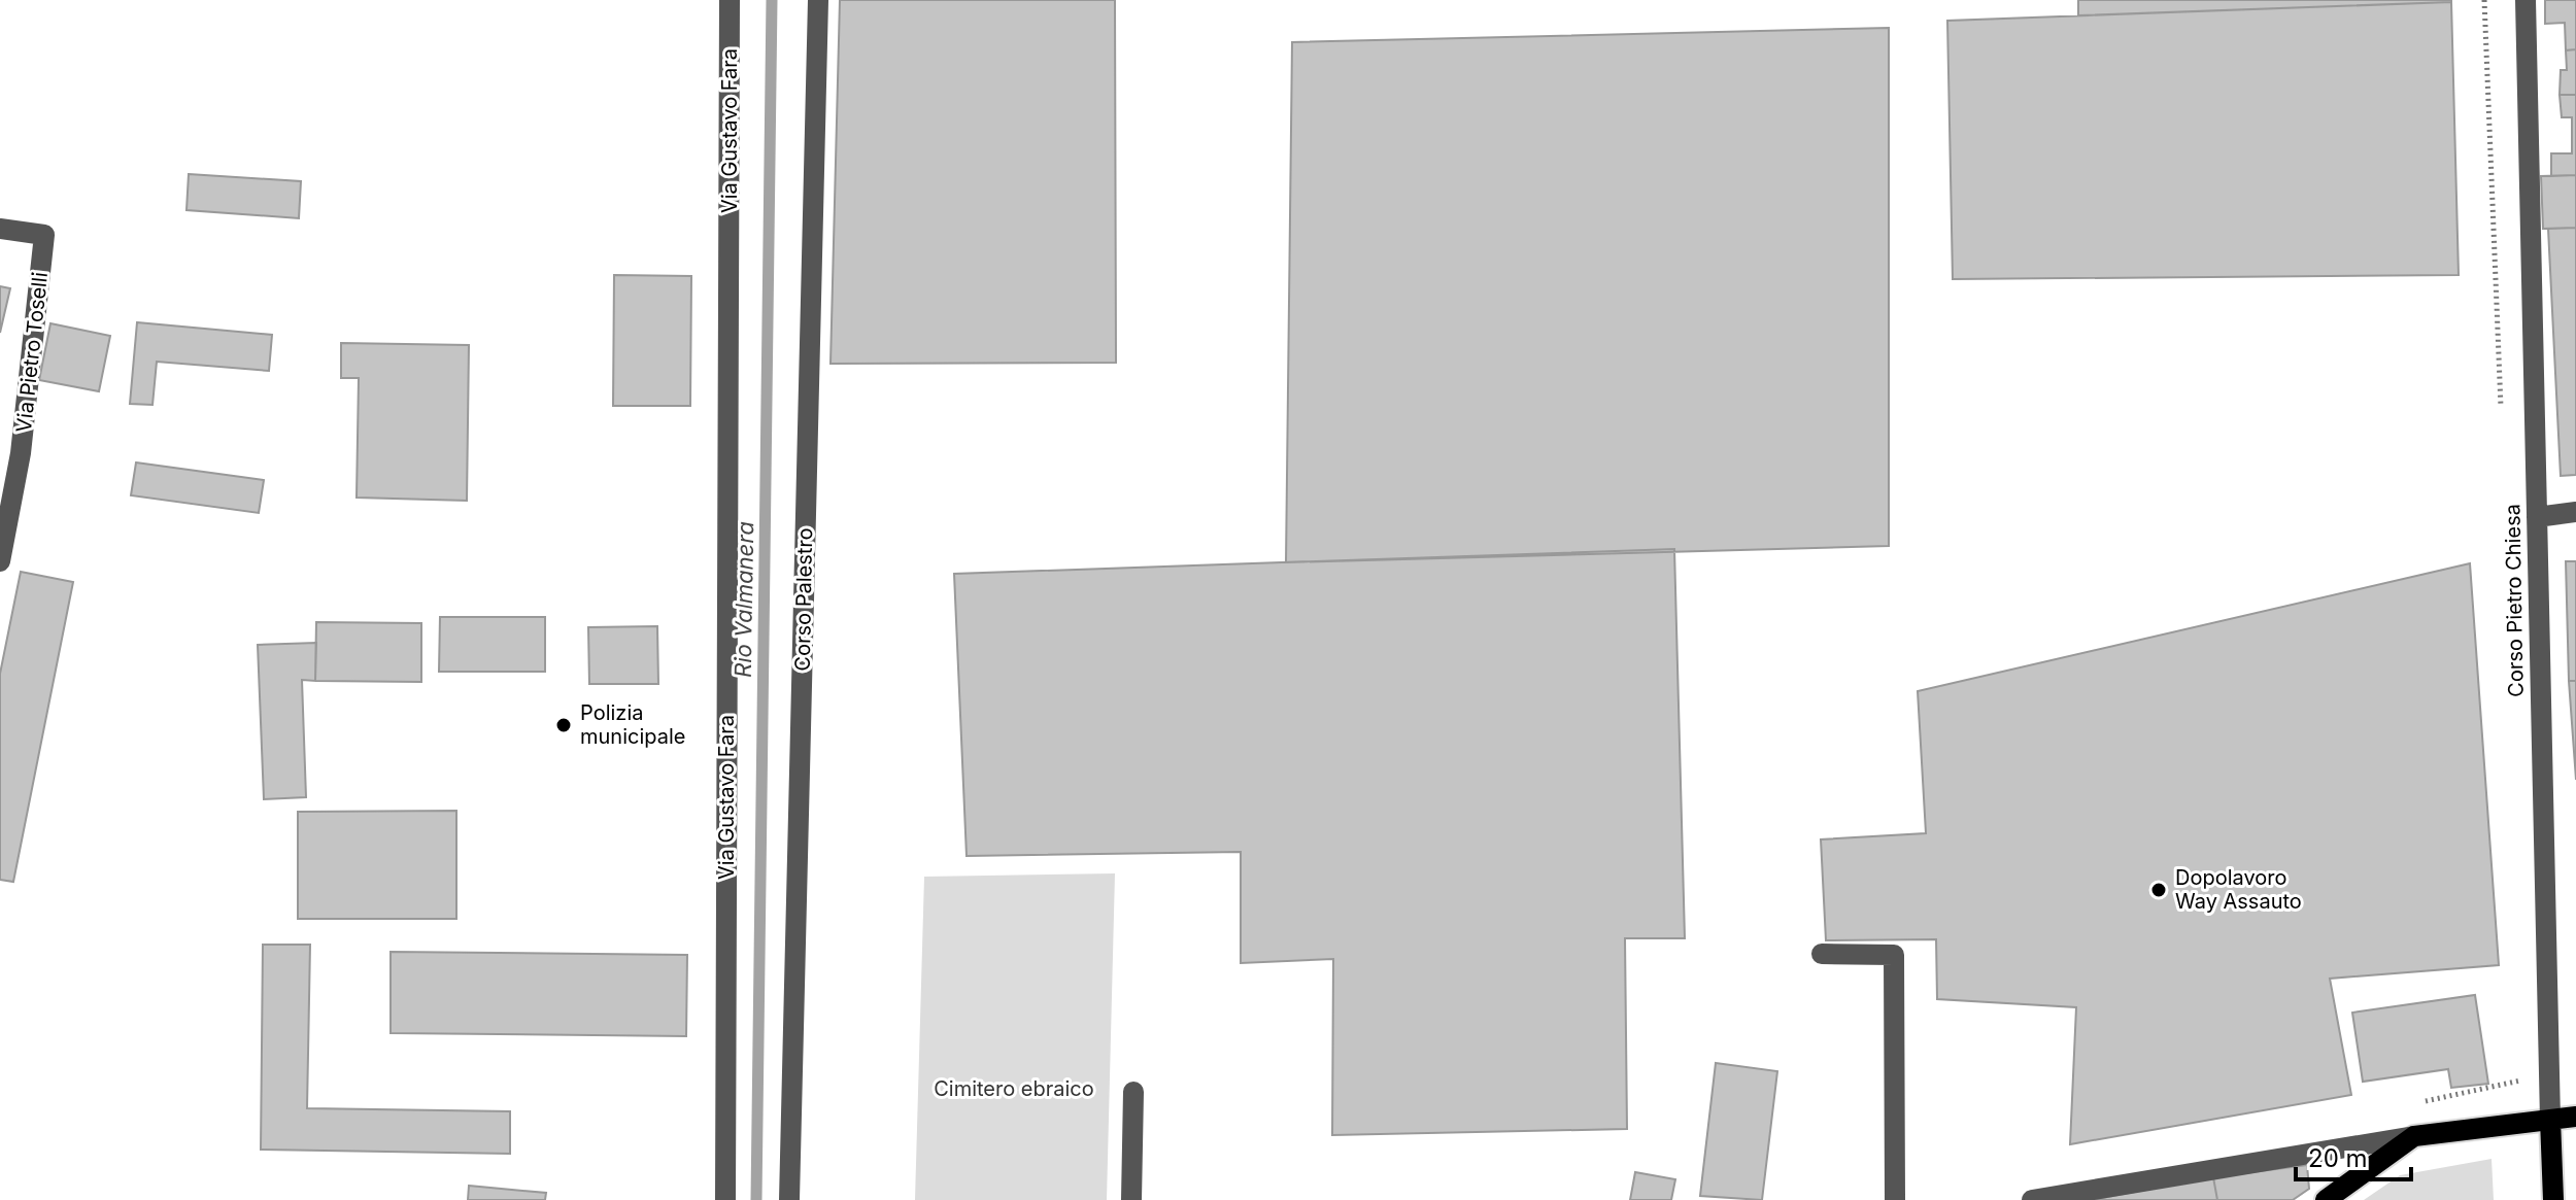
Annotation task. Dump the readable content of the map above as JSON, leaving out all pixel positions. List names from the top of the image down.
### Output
{
  "streets": {
    "main road": ["Corso Pietro Chiesa"],
    "street": ["Via Gustavo Fara", "Via Pietro Toselli", "Corso Palestro"]
  },
  "water": ["Rio Valmanera"],
  "parks": ["Cimitero ebraico"],
  "places": ["Polizia municipale", "Dopolavoro Way Assauto"],
  "scale_bar": "20 m"
}
